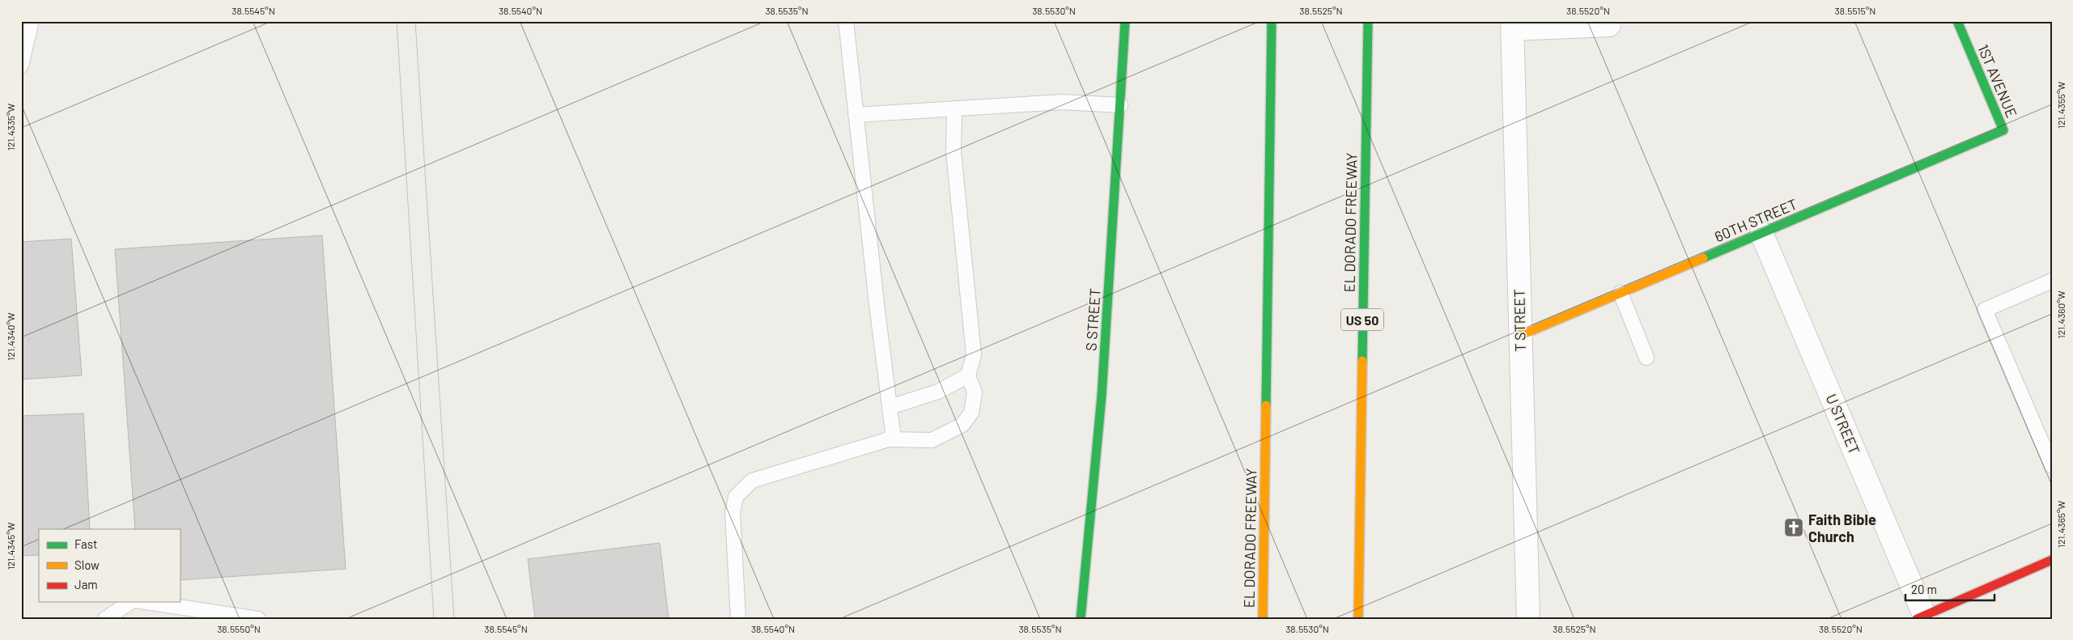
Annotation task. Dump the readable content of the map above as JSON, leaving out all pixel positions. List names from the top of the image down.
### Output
{
  "streets": {
    "main road": [
      "1ST AVENUE",
      "60TH STREET",
      "EL DORADO FREEWAY",
      "S STREET",
      "US 50"
    ],
    "street": ["T STREET", "U STREET"]
  },
  "crossings": [
    ["1ST AVENUE", "60TH STREET"],
    ["60TH STREET", "T STREET"],
    ["60TH STREET", "U STREET"]
  ],
  "places": {
    "church": ["Faith Bible Church"]
  },
  "legend": ["Fast", "Slow", "Jam"],
  "scale_bar": "20 m",
  "coordinates": [
    "38.5545°N",
    "38.5540°N",
    "38.5535°N",
    "38.5530°N",
    "38.5525°N",
    "38.5520°N",
    "38.5515°N",
    "121.4355°W",
    "121.4335°W",
    "121.4360°W",
    "121.4340°W",
    "121.4365°W",
    "121.4345°W",
    "38.5550°N"
  ]
}
